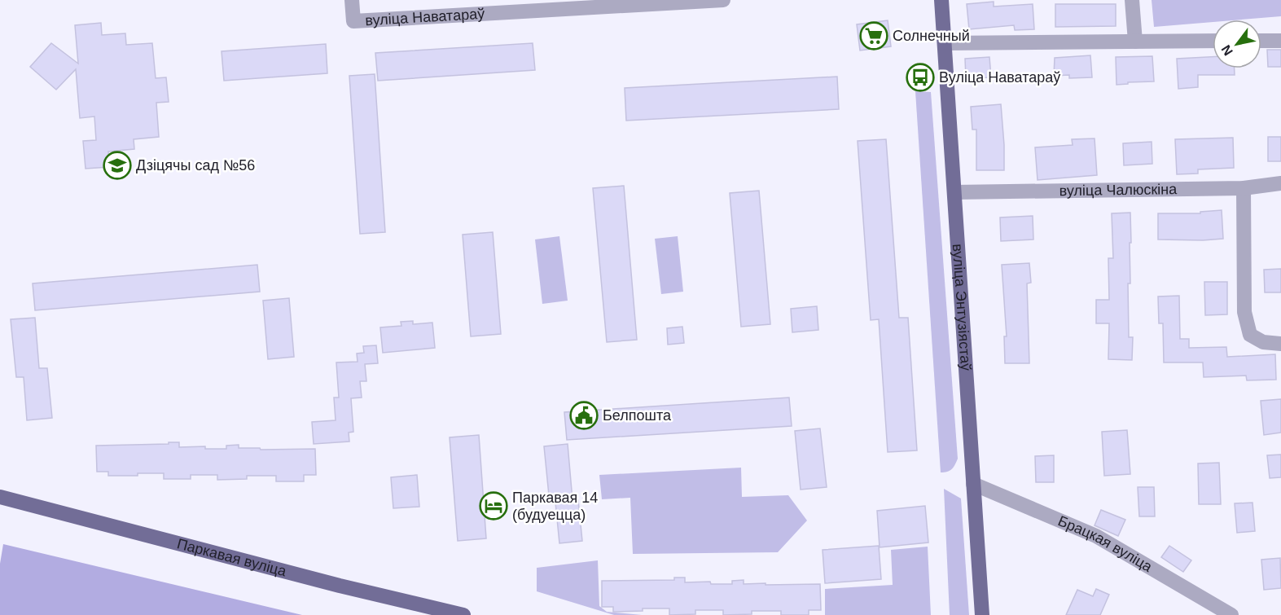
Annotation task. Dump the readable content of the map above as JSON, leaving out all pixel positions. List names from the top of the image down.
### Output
{
  "streets": {
    "main road": ["вуліца Энтузіястаў", "Паркавая вуліца"],
    "street": ["вуліца Наватараў", "вуліца Чалюскіна", "Брацкая вуліца"]
  },
  "crossings": [
    ["вуліца Чалюскіна", "вуліца Энтузіястаў"],
    ["вуліца Энтузіястаў", "Брацкая вуліца"]
  ],
  "places": {
    "supermarket": ["Солнечный"],
    "bus stop": ["Вуліца Наватараў"],
    "school or university": ["Дзіцячы сад №56"],
    "public building": ["Белпошта"],
    "hotel": ["Паркавая 14 (будуецца)"]
  },
  "north": "bottom left"
}
